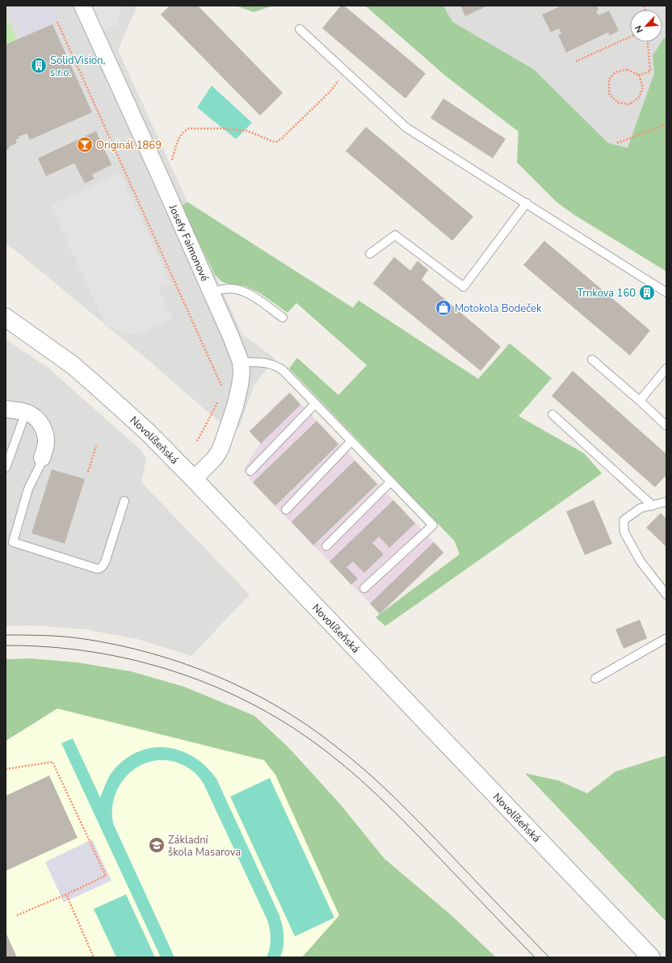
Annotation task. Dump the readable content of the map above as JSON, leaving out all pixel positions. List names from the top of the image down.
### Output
{
  "streets": {
    "street": ["Josefy Faimonové", "Novolíšeňská"]
  },
  "crossings": [
    ["Josefy Faimonové", "Novolíšeňská"]
  ],
  "places": {
    "building": ["SolidVision, s.r.o.", "Trnkova 160"],
    "bar": ["Originál 1869"],
    "shop": ["Motokola Bodeček"],
    "school or university": ["Základní škola Masarova"]
  },
  "north": "bottom left"
}
